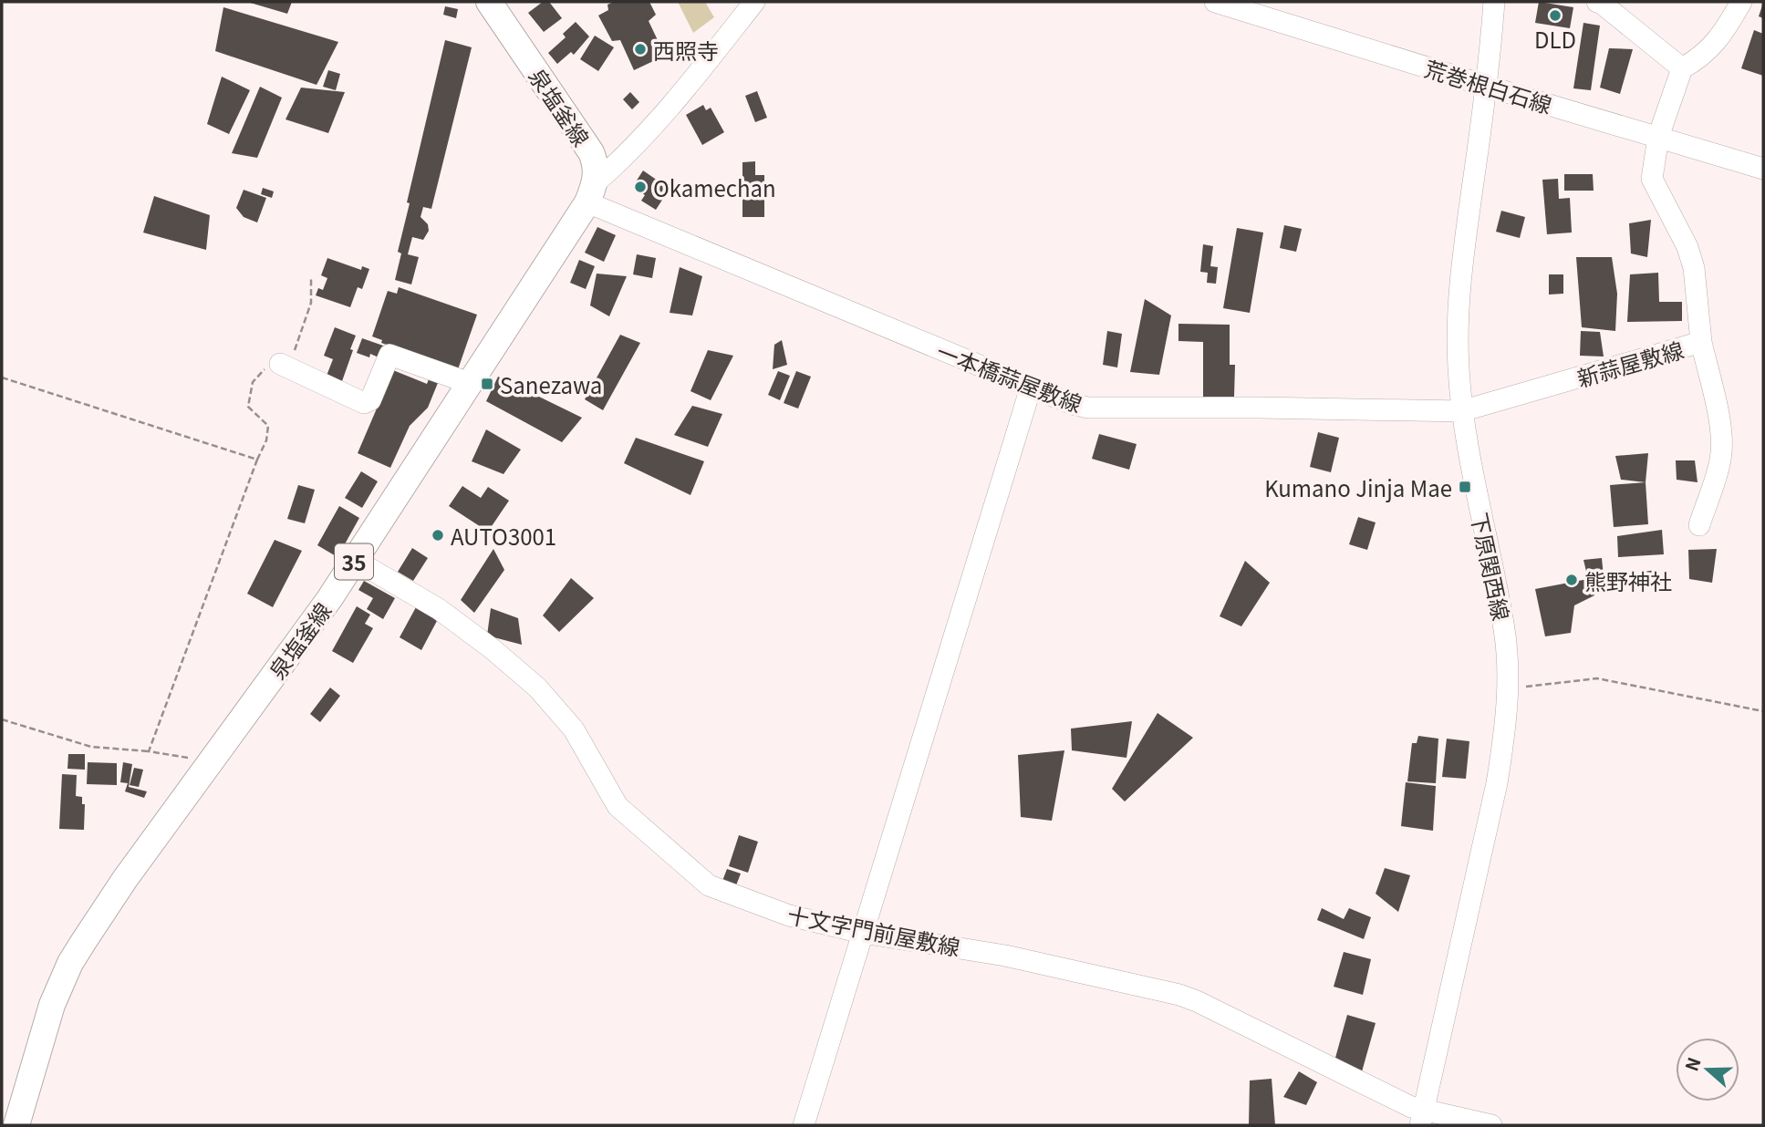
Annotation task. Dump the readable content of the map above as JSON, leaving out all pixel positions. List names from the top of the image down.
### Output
{
  "streets": {
    "main road": ["泉塩釜線", "35"],
    "street": [
      "荒巻根白石線",
      "新蒜屋敷線",
      "一本橋蒜屋敷線",
      "下原関西線",
      "十文字門前屋敷線"
    ]
  },
  "crossings": [
    ["荒巻根白石線", "新蒜屋敷線"],
    ["荒巻根白石線", "下原関西線"],
    ["泉塩釜線", "一本橋蒜屋敷線"],
    ["泉塩釜線", "十文字門前屋敷線"],
    ["新蒜屋敷線", "一本橋蒜屋敷線"],
    ["新蒜屋敷線", "下原関西線"],
    ["一本橋蒜屋敷線", "下原関西線"],
    ["下原関西線", "十文字門前屋敷線"]
  ],
  "places": {
    "other": [
      "DLD",
      "西照寺",
      "Okamechan",
      "AUTO3001",
      "熊野神社"
    ],
    "transit": ["Sanezawa", "Kumano Jinja Mae"]
  },
  "north": "left"
}
